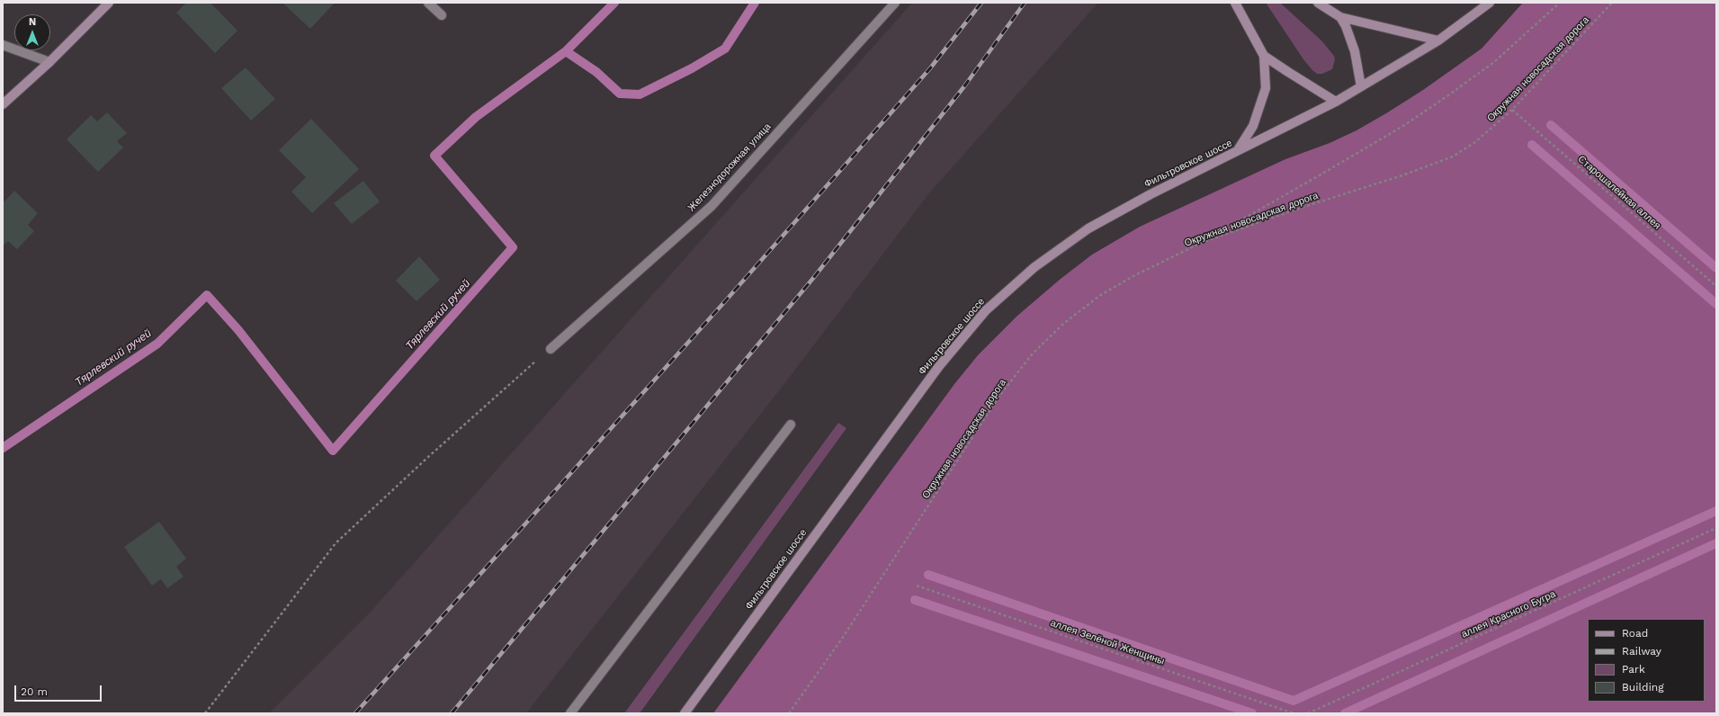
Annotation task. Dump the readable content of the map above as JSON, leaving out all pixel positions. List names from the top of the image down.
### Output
{
  "streets": {
    "main road": ["Фильтровское шоссе"],
    "street": ["Железнодорожная улица"],
    "path": [
      "Окружная новосадская дорога",
      "Старошалейная аллея",
      "аллея Красного Бугра",
      "аллея Зелёной Женщины"
    ]
  },
  "crossings": [
    ["Окружная новосадская дорога", "Старошалейная аллея"]
  ],
  "water": ["Тярлевский ручей"],
  "legend": [
    "Road",
    "Railway",
    "Park",
    "Building"
  ],
  "scale_bar": "20 m",
  "north": "top"
}
